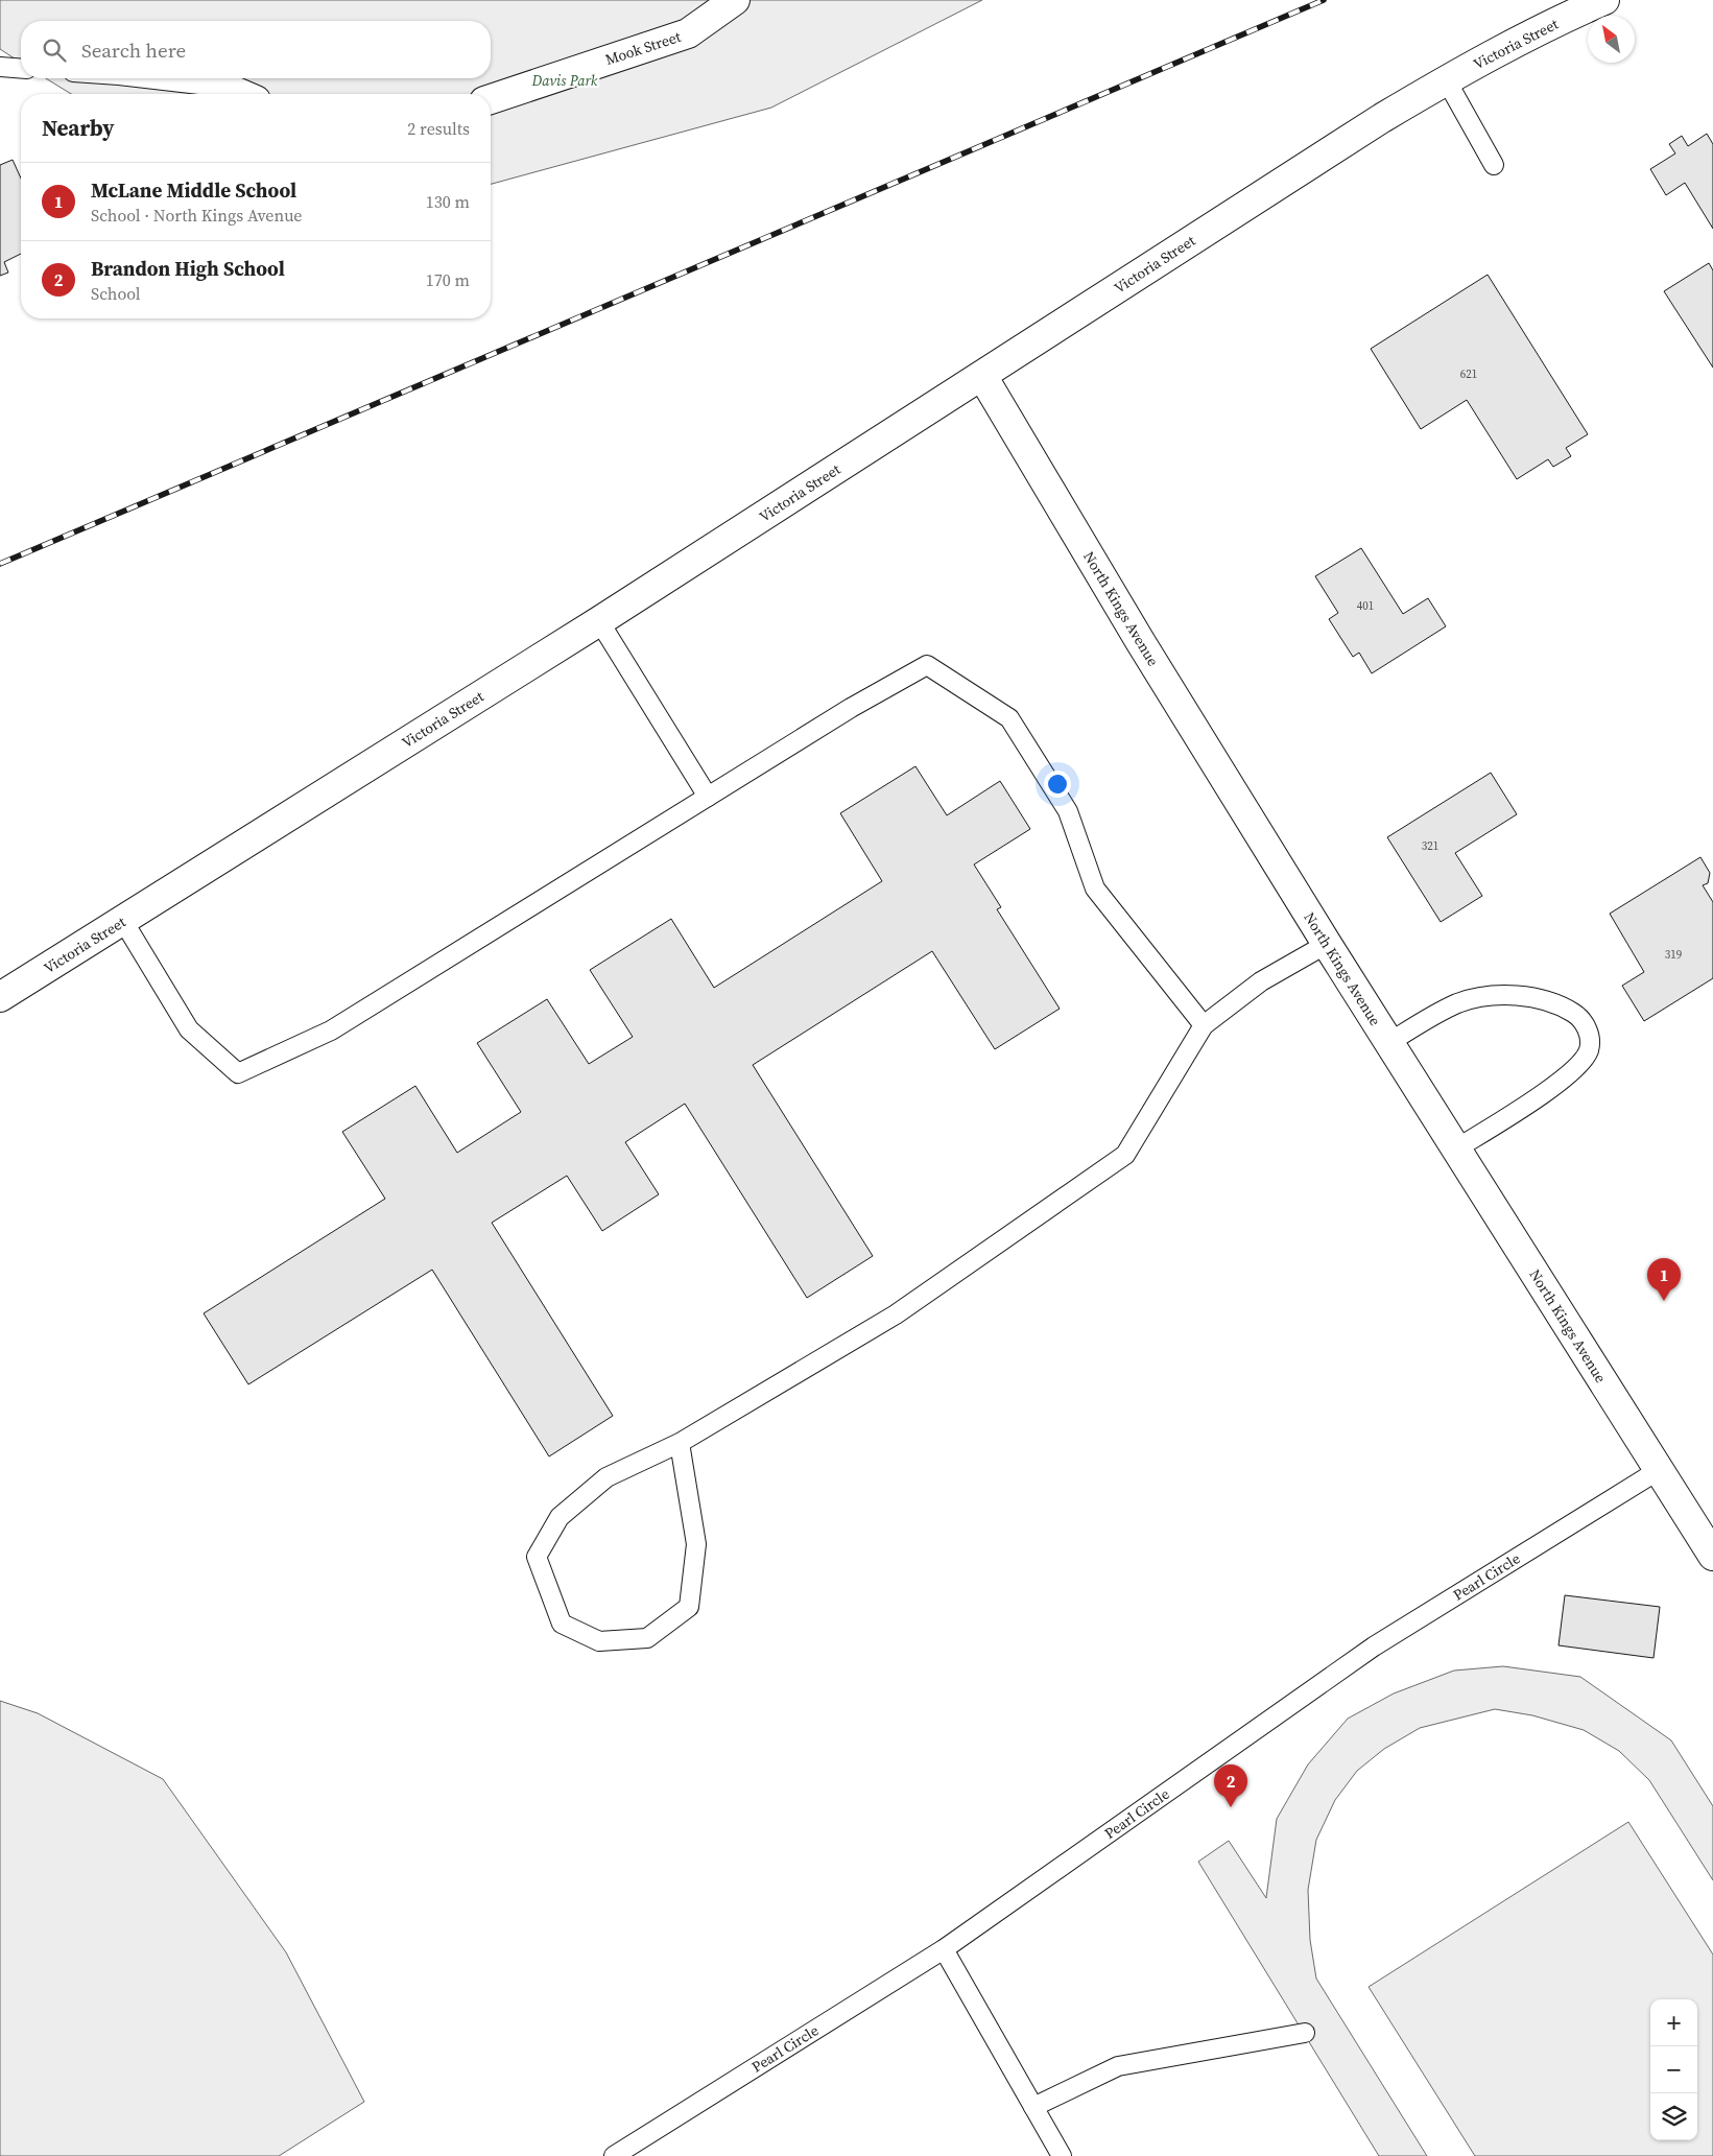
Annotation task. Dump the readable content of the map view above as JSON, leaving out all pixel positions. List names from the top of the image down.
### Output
{
  "streets": {
    "street": ["Victoria Street", "Mook Street", "North Kings Avenue"],
    "lane": ["Pearl Circle"]
  },
  "crossings": [
    ["Victoria Street", "North Kings Avenue"],
    ["North Kings Avenue", "Pearl Circle"]
  ],
  "parks": ["Davis Park"],
  "house_numbers": [
    "621",
    "401",
    "321",
    "319"
  ],
  "north": "top left",
  "page": {
    "search": "Search here",
    "heading": ["Nearby", "2 results"],
    "list": [
      {
        "mark": "1",
        "name": "McLane Middle School",
        "note": "School · North Kings Avenue",
        "value": "130 m"
      },
      {
        "mark": "2",
        "name": "Brandon High School",
        "note": "School",
        "value": "170 m"
      }
    ],
    "pins": ["1", "2"],
    "map_buttons": ["+", "−"]
  }
}
